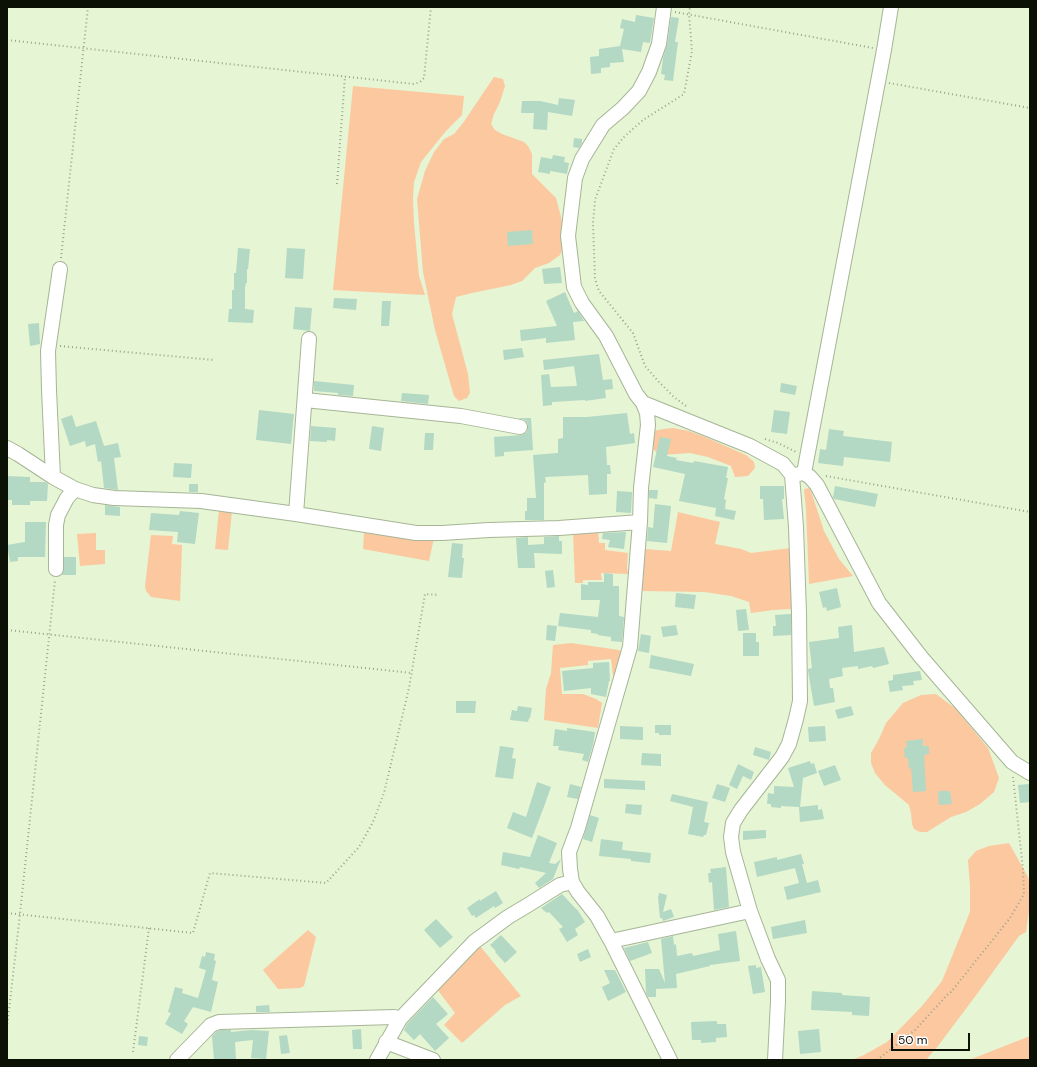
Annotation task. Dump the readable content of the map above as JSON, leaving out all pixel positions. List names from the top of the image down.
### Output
{
  "scale_bar": "50 m"
}
